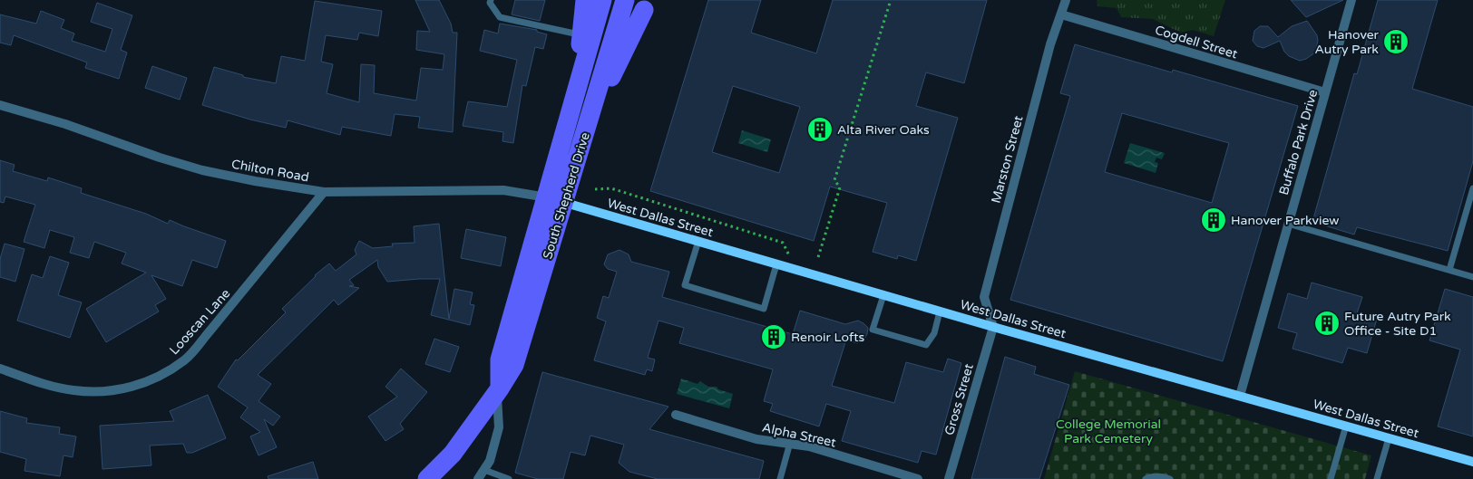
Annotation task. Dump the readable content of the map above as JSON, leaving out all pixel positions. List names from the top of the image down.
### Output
{
  "streets": {
    "main road": ["South Shepherd Drive", "West Dallas Street"],
    "street": [
      "Cogdell Street",
      "Buffalo Park Drive",
      "Marston Street",
      "Chilton Road",
      "Looscan Lane",
      "Gross Street",
      "Alpha Street"
    ]
  },
  "crossings": [
    ["Cogdell Street", "Buffalo Park Drive"],
    ["Cogdell Street", "Marston Street"],
    ["Buffalo Park Drive", "West Dallas Street"],
    ["Marston Street", "West Dallas Street"],
    ["Marston Street", "Gross Street"],
    ["Chilton Road", "South Shepherd Drive"],
    ["Chilton Road", "West Dallas Street"],
    ["Chilton Road", "Looscan Lane"],
    ["South Shepherd Drive", "West Dallas Street"],
    ["West Dallas Street", "Gross Street"]
  ],
  "parks": ["College Memorial Park Cemetery"],
  "places": {
    "building": [
      "Hanover Autry Park",
      "Alta River Oaks",
      "Hanover Parkview",
      "Future Autry Park Office - Site D1",
      "Renoir Lofts"
    ]
  }
}
